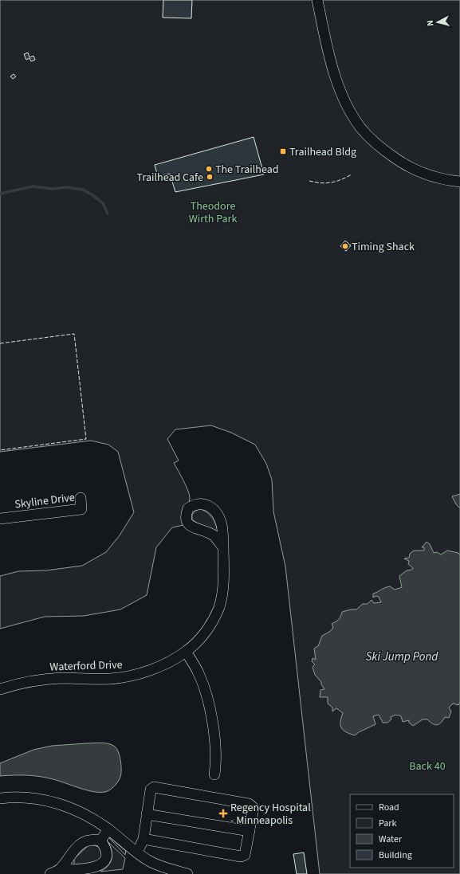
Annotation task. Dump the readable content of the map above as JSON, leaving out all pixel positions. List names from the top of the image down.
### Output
{
  "streets": {
    "street": ["Skyline Drive", "Waterford Drive"]
  },
  "water": ["Ski Jump Pond"],
  "parks": ["Theodore Wirth Park", "Back 40"],
  "places": {
    "transit": ["Trailhead Bldg"],
    "other": ["The Trailhead", "Trailhead Cafe", "Timing Shack"],
    "health": ["Regency Hospital - Minneapolis"]
  },
  "legend": [
    "Road",
    "Park",
    "Water",
    "Building"
  ],
  "north": "left"
}
